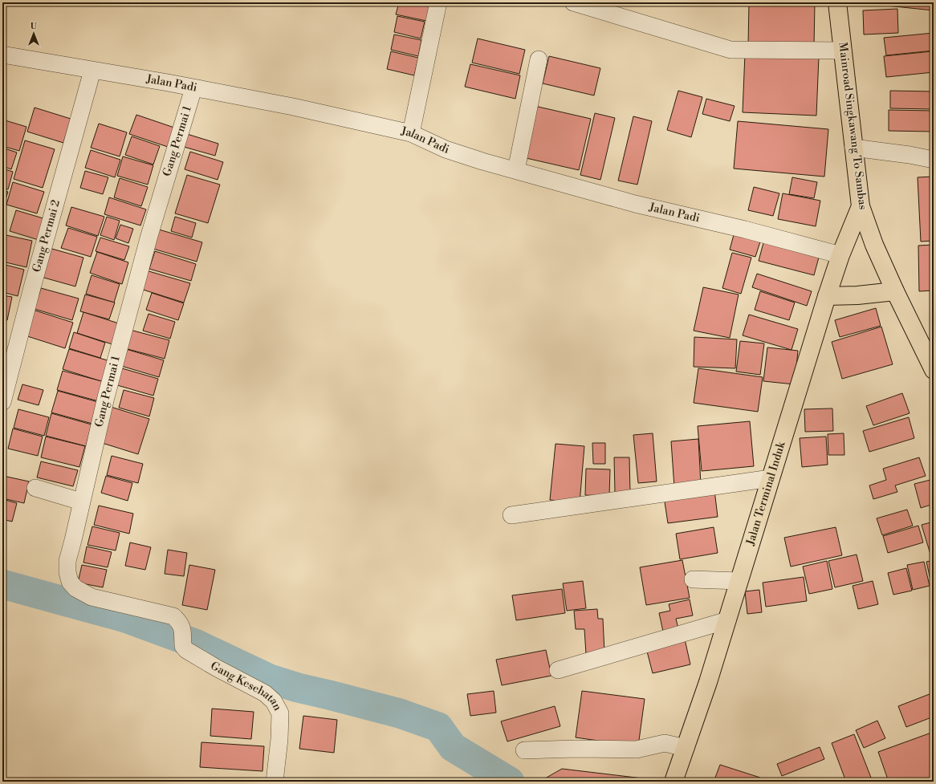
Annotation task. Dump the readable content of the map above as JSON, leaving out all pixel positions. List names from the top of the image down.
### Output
{
  "streets": {
    "main road": ["Mainroad Singkawang To Sambas", "Jalan Terminal Induk"],
    "street": [
      "Jalan Padi",
      "Gang Permai 1",
      "Gang Permai 2",
      "Gang Kesehatan"
    ]
  },
  "crossings": [
    ["Jalan Padi", "Gang Permai 1"],
    ["Jalan Padi", "Gang Permai 2"],
    ["Jalan Padi", "Jalan Terminal Induk"],
    ["Mainroad Singkawang To Sambas", "Jalan Terminal Induk"],
    ["Gang Permai 1", "Gang Kesehatan"]
  ],
  "north": "top"
}
